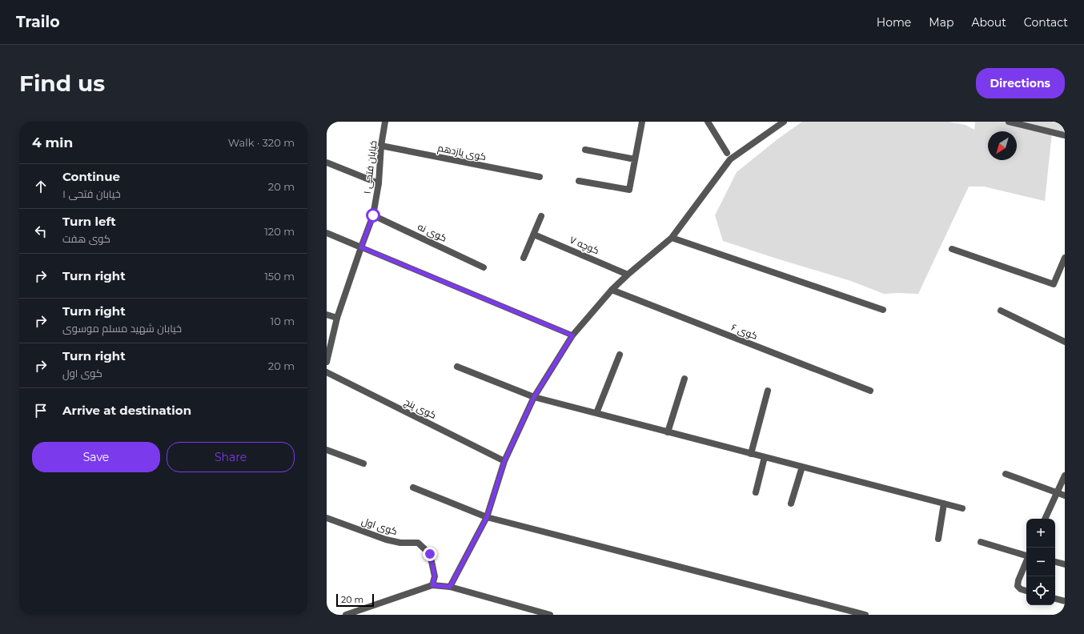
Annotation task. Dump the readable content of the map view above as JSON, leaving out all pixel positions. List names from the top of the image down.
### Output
{
  "streets": {
    "street": [
      "کوی یازدهم",
      "خیابان فتحی ۱",
      "کوی نه",
      "کوچه ۷",
      "کوی ۶",
      "کوی پنج",
      "کوی اول"
    ]
  },
  "crossings": [
    ["کوی یازدهم", "خیابان فتحی ۱"],
    ["خیابان فتحی ۱", "کوی نه"]
  ],
  "scale_bar": "20 m",
  "north": "bottom left",
  "page": {
    "header": "Trailo",
    "nav": [
      "Home",
      "Map",
      "About",
      "Contact"
    ],
    "buttons": [
      "Directions",
      ["Save", "Share"]
    ],
    "title": "Find us",
    "heading": ["4 min", "Walk · 320 m"],
    "list": [
      ["Continue", "خیابان فتحی ۱", "20 m"],
      ["Turn left", "کوی هفت", "120 m"],
      ["Turn right", "150 m"],
      ["Turn right", "خیابان شهید مسلم موسوی", "10 m"],
      ["Turn right", "کوی اول", "20 m"],
      "Arrive at destination"
    ],
    "map_buttons": ["+", "−"],
    "scale": "20 m"
  }
}
